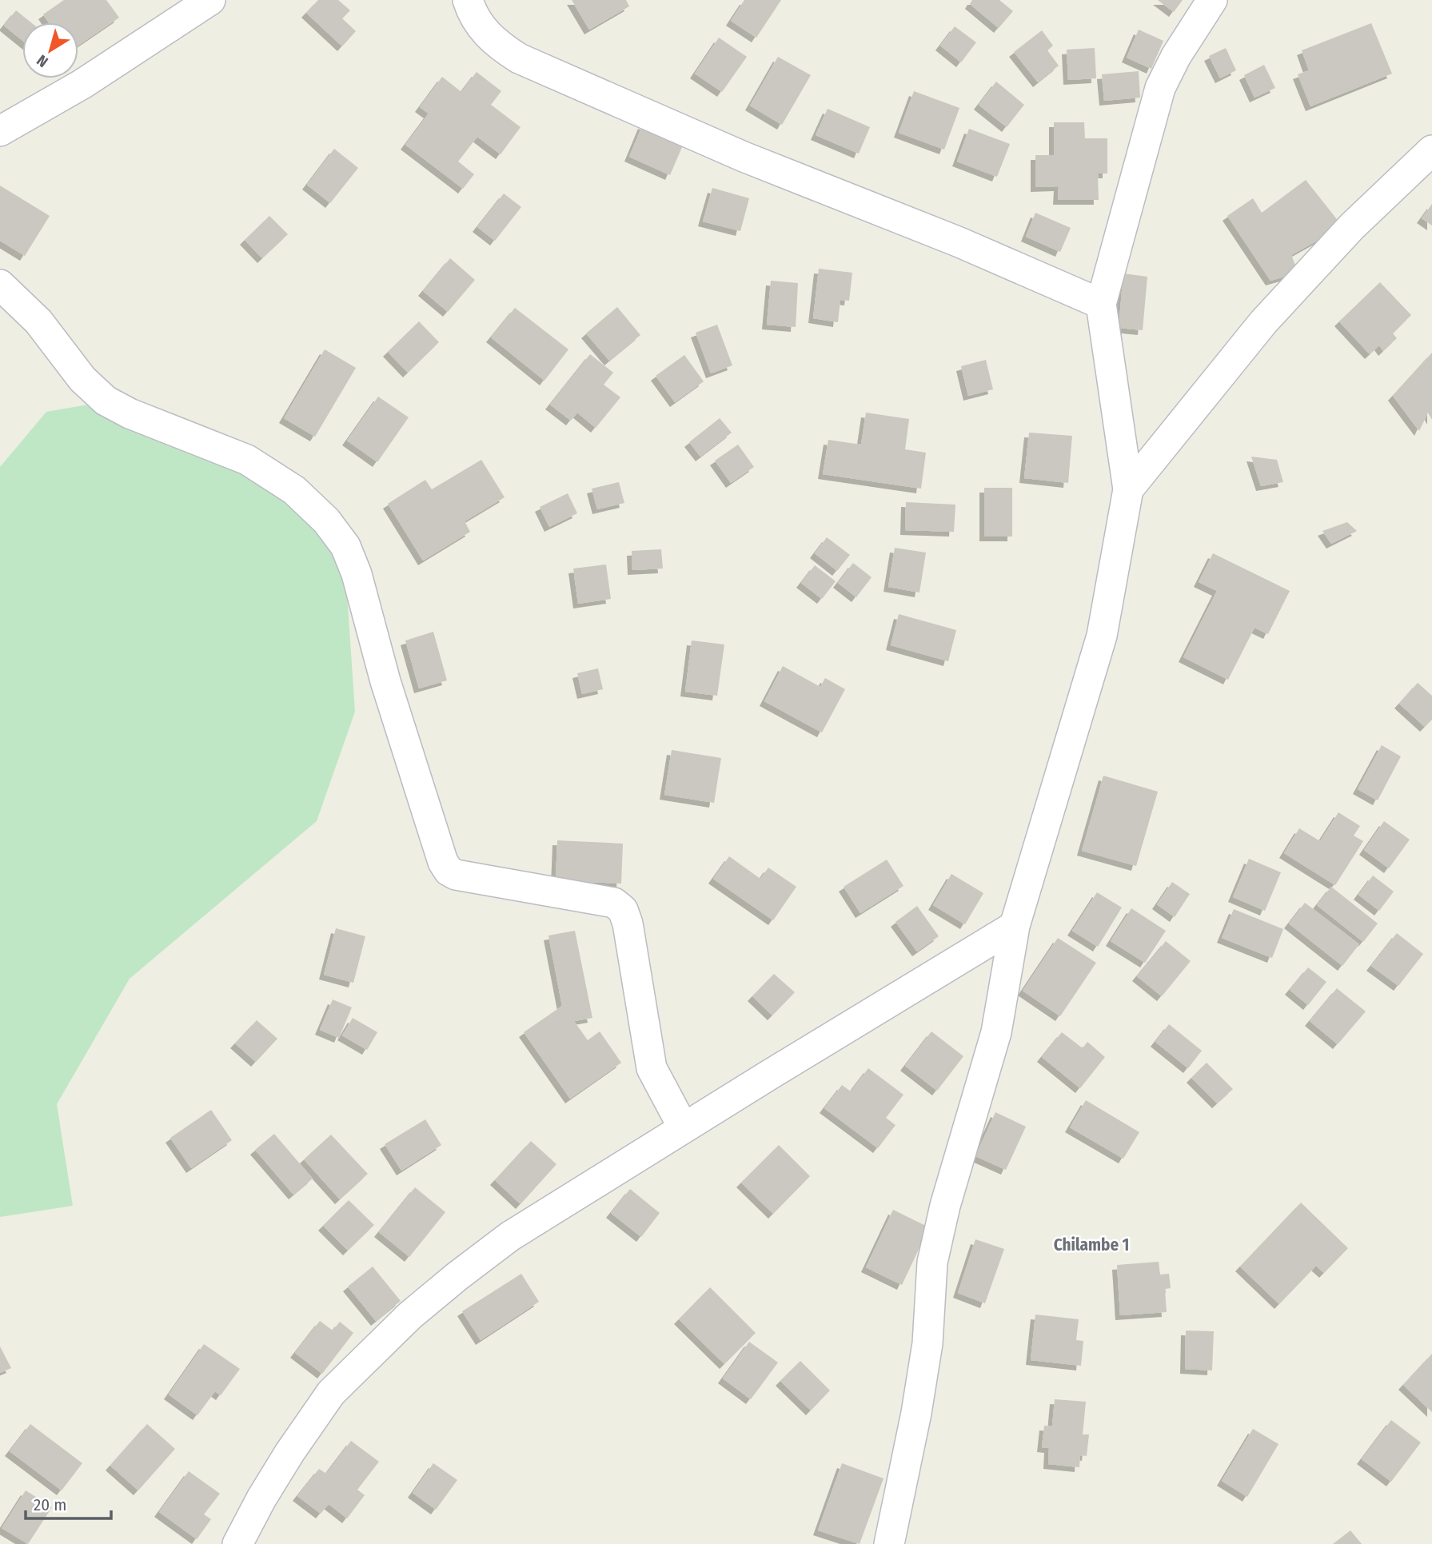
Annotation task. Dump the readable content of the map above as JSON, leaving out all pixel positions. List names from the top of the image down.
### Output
{
  "districts": ["Chilambe 1"],
  "scale_bar": "20 m",
  "north": "bottom left"
}
